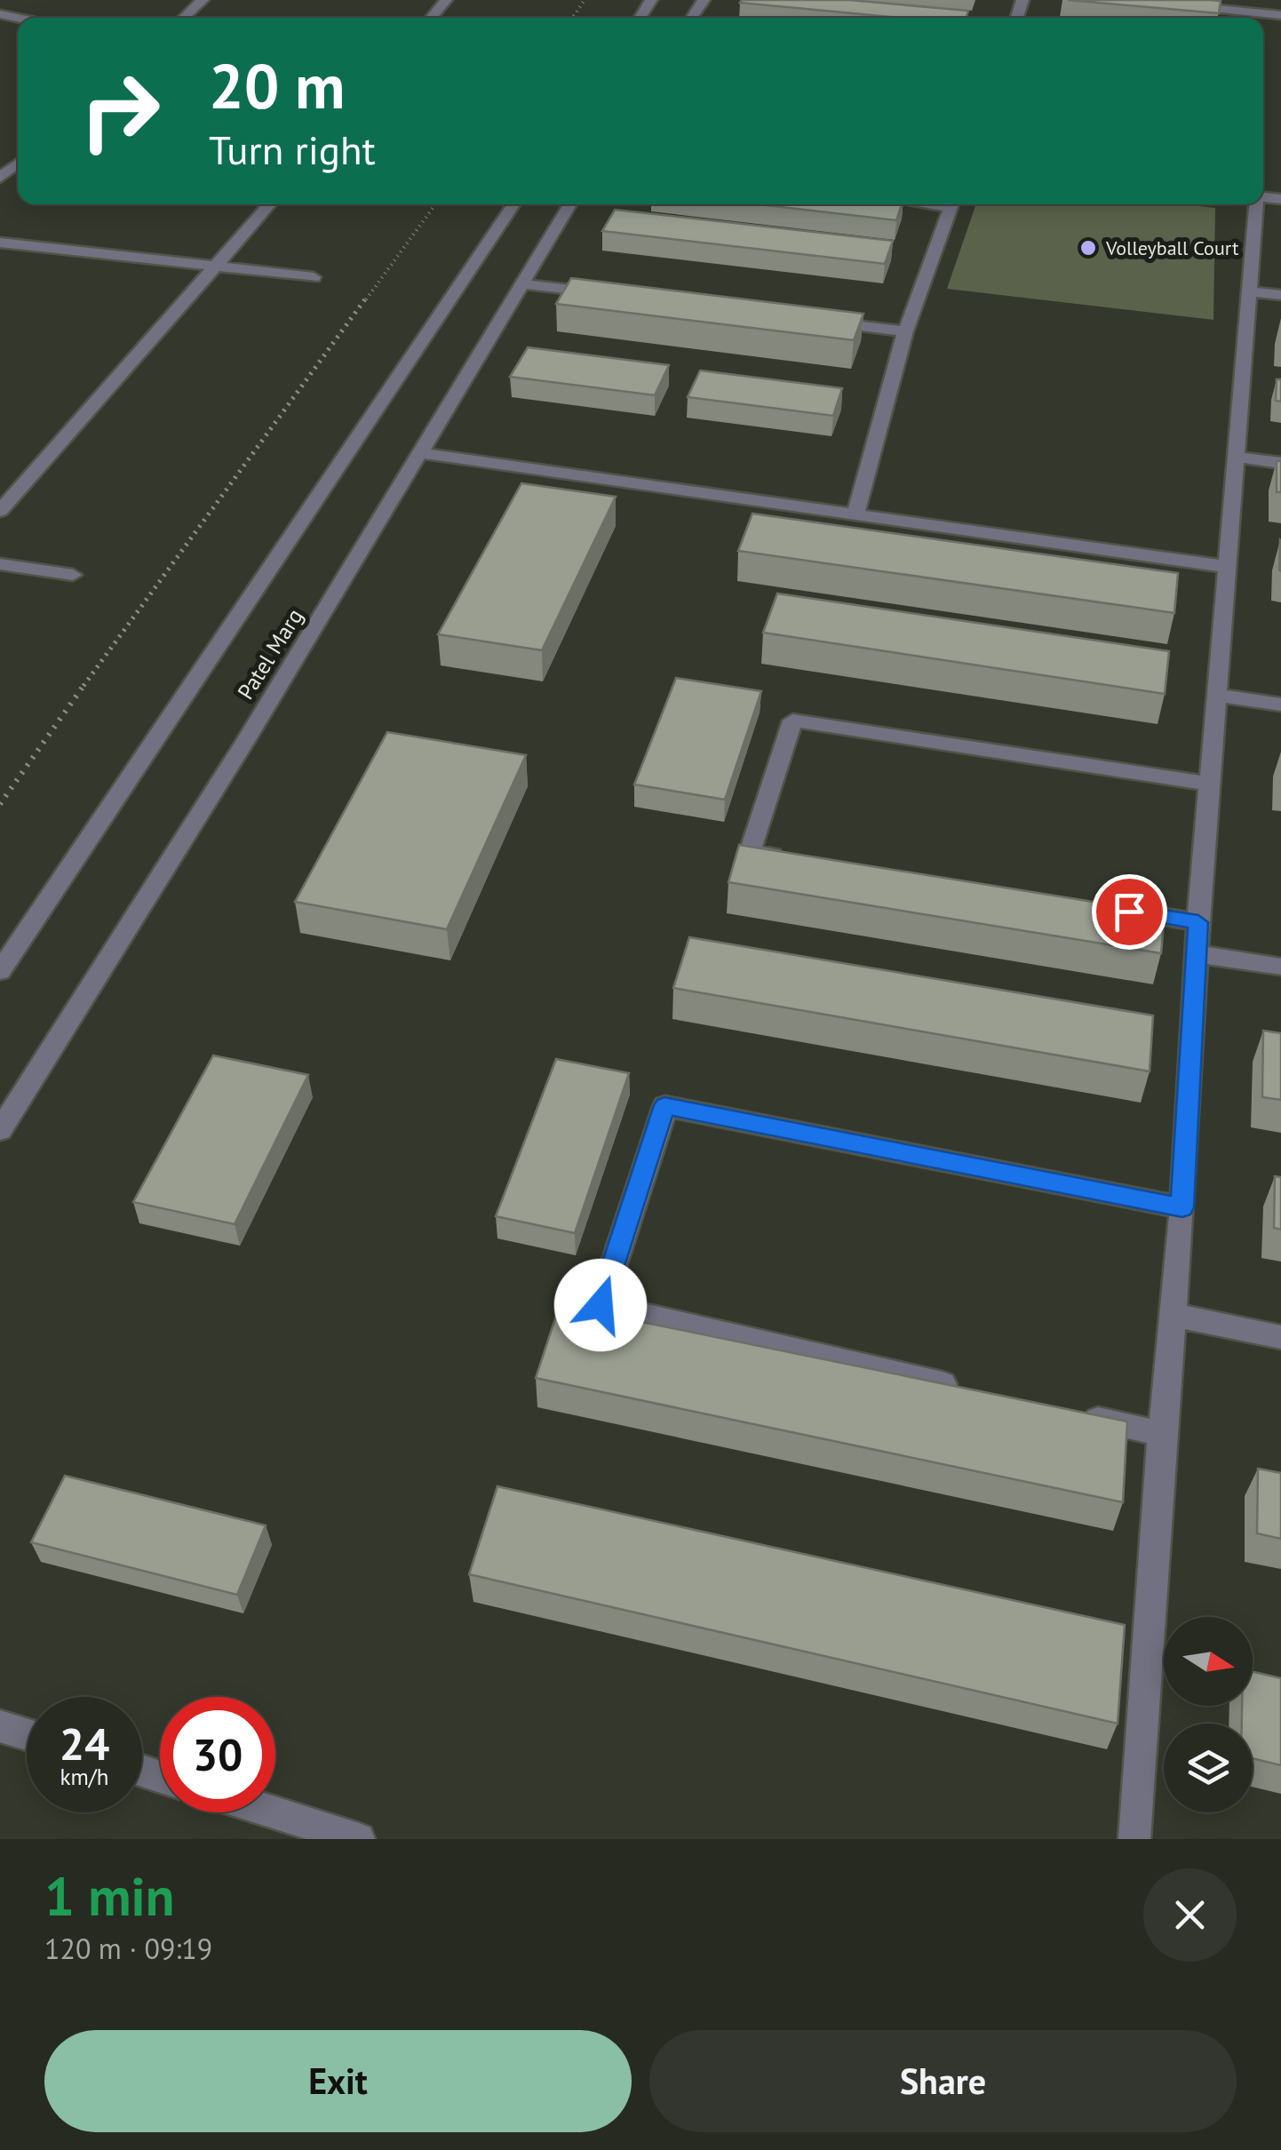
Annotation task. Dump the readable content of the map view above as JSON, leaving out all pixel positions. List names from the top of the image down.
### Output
{
  "streets": {
    "street": ["Patel Marg"]
  },
  "places": ["Volleyball Court"],
  "north": "right",
  "page": {
    "turn": ["20 m", "Turn right"],
    "speed": "24 km/h",
    "limit": "30",
    "heading": ["1 min", "120 m · 09:19"],
    "buttons": ["Exit", "Share"]
  }
}
